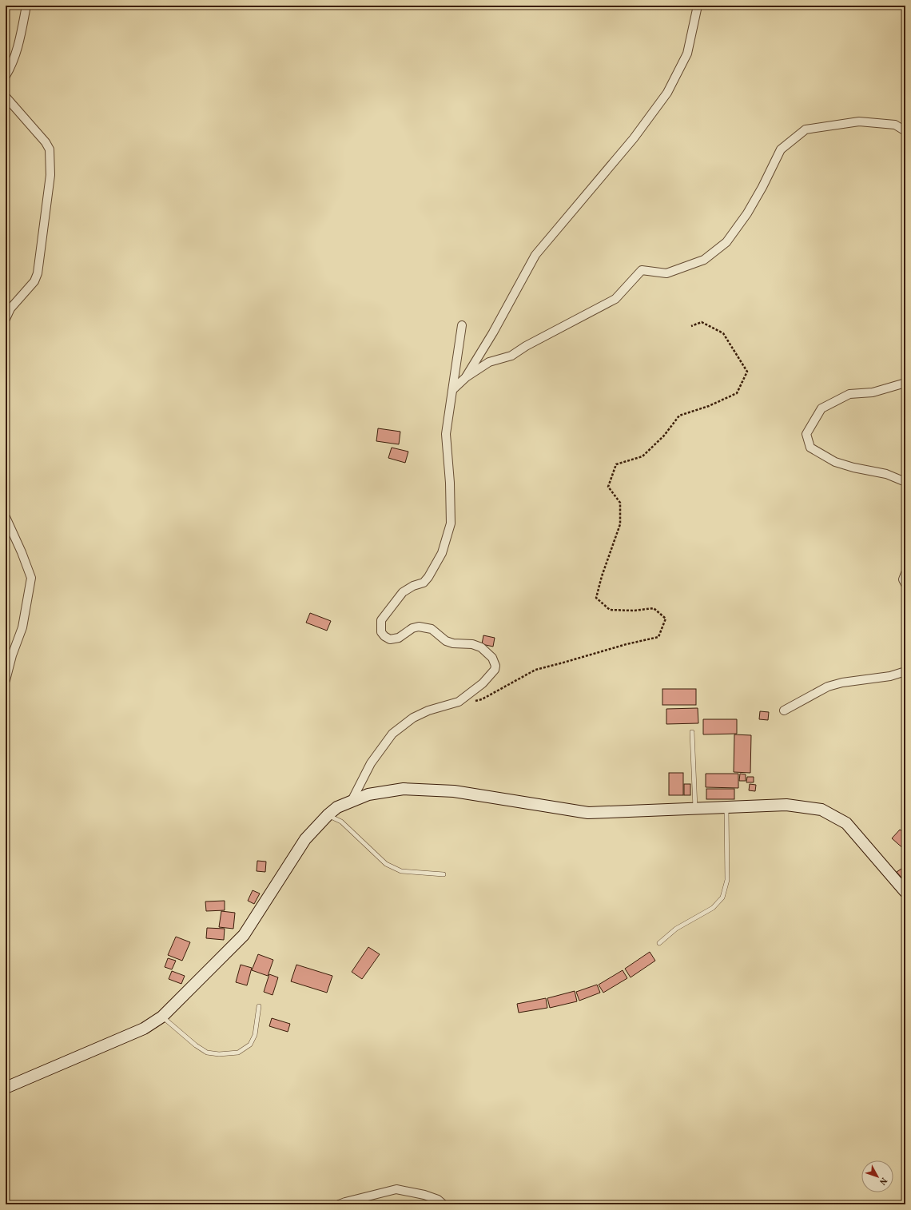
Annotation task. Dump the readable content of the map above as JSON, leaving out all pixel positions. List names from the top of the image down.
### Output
{
  "north": "bottom right"
}
